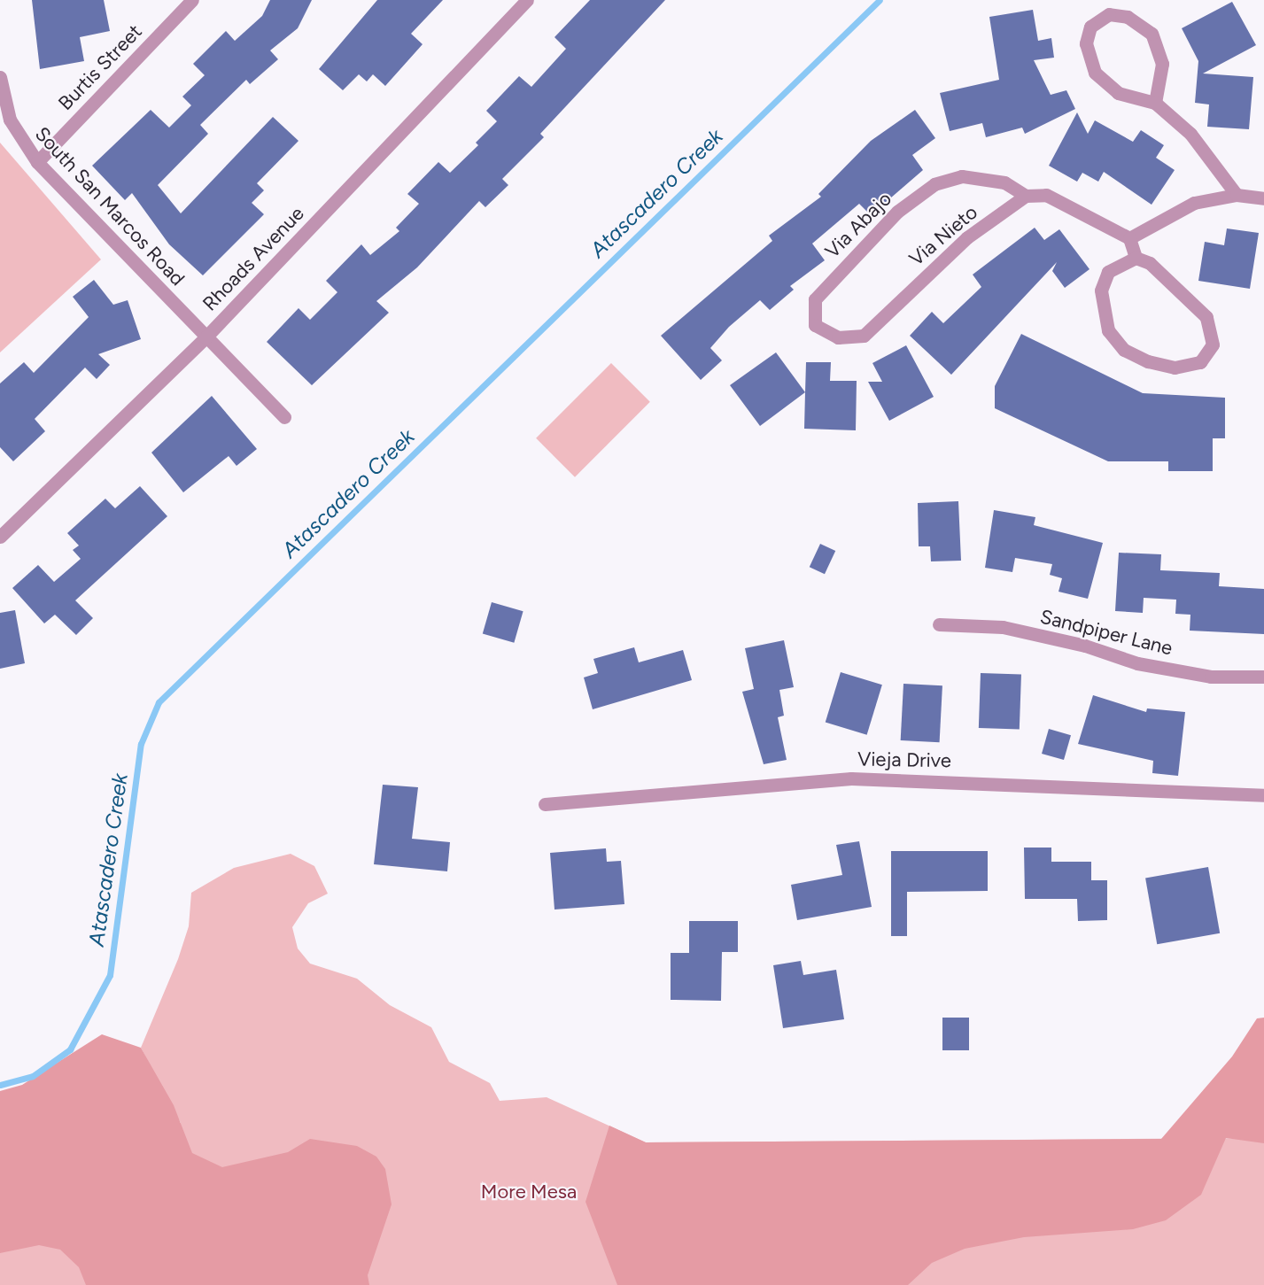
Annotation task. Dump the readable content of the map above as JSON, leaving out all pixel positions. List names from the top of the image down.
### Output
{
  "streets": {
    "street": [
      "Burtis Street",
      "South San Marcos Road",
      "Via Abajo",
      "Via Nieto",
      "Rhoads Avenue",
      "Sandpiper Lane",
      "Vieja Drive"
    ]
  },
  "crossings": [
    ["Burtis Street", "South San Marcos Road"],
    ["South San Marcos Road", "Rhoads Avenue"],
    ["Via Abajo", "Via Nieto"]
  ],
  "water": ["Atascadero Creek"],
  "parks": ["More Mesa"]
}
